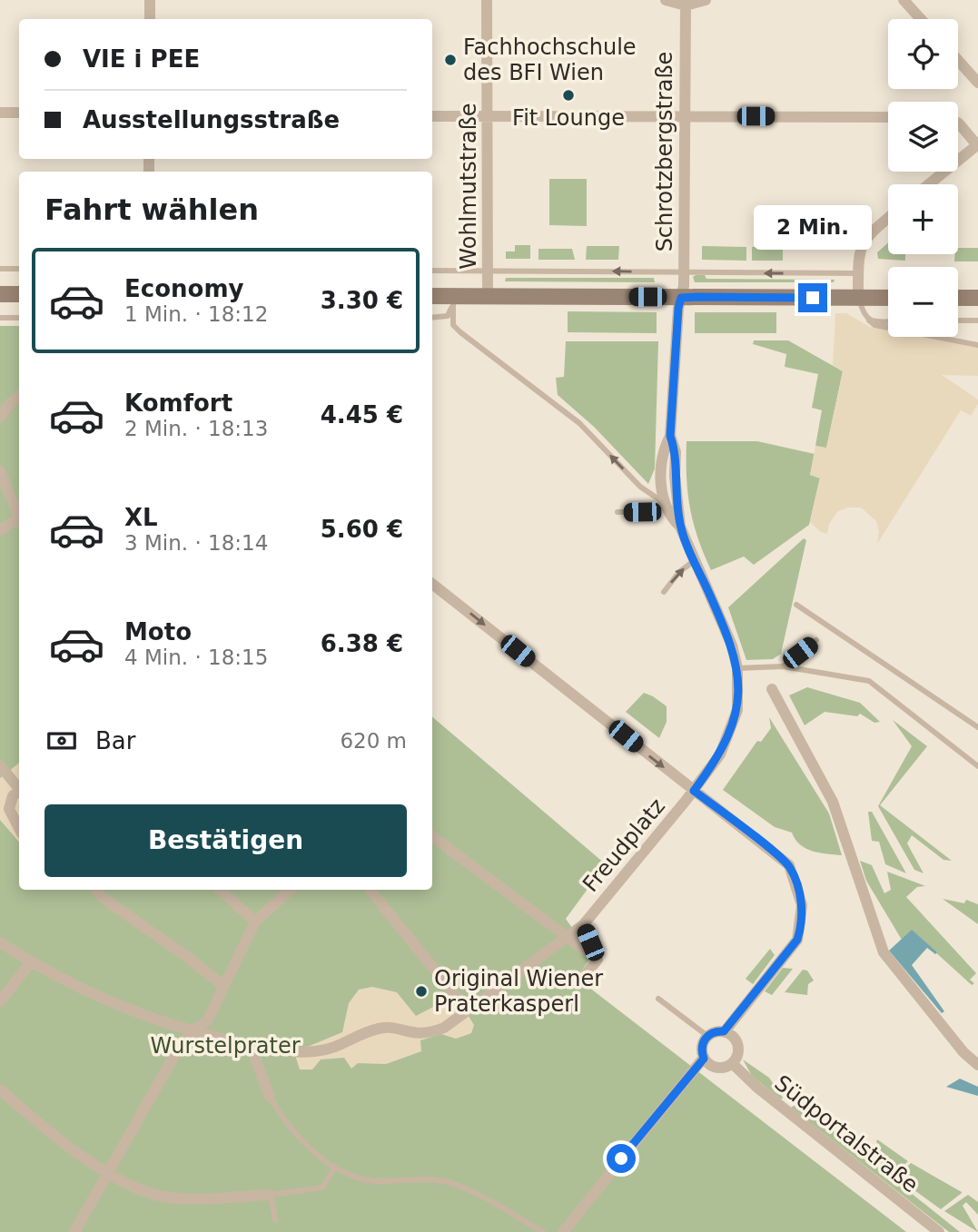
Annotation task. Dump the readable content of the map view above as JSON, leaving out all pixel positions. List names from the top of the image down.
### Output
{
  "streets": {
    "street": [
      "Schrotzbergstraße",
      "Wohlmutstraße",
      "Freudplatz",
      "Südportalstraße"
    ]
  },
  "parks": ["Wurstelprater"],
  "places": ["Fachhochschule des BFI Wien", "Fit Lounge", "Original Wiener Praterkasperl"],
  "page": {
    "map_buttons": ["+", "−"],
    "banner": ["VIE i PEE", "Ausstellungsstraße"],
    "heading": "Fahrt wählen",
    "bubble": "2 Min.",
    "list": [
      {
        "name": "Economy",
        "note": "1 Min. · 18:12",
        "value": "3.30 €"
      },
      {
        "name": "Komfort",
        "note": "2 Min. · 18:13",
        "value": "4.45 €"
      },
      {
        "name": "XL",
        "note": "3 Min. · 18:14",
        "value": "5.60 €"
      },
      {
        "name": "Moto",
        "note": "4 Min. · 18:15",
        "value": "6.38 €"
      }
    ],
    "pay": ["Bar", "620 m"],
    "buttons": "Bestätigen"
  }
}
